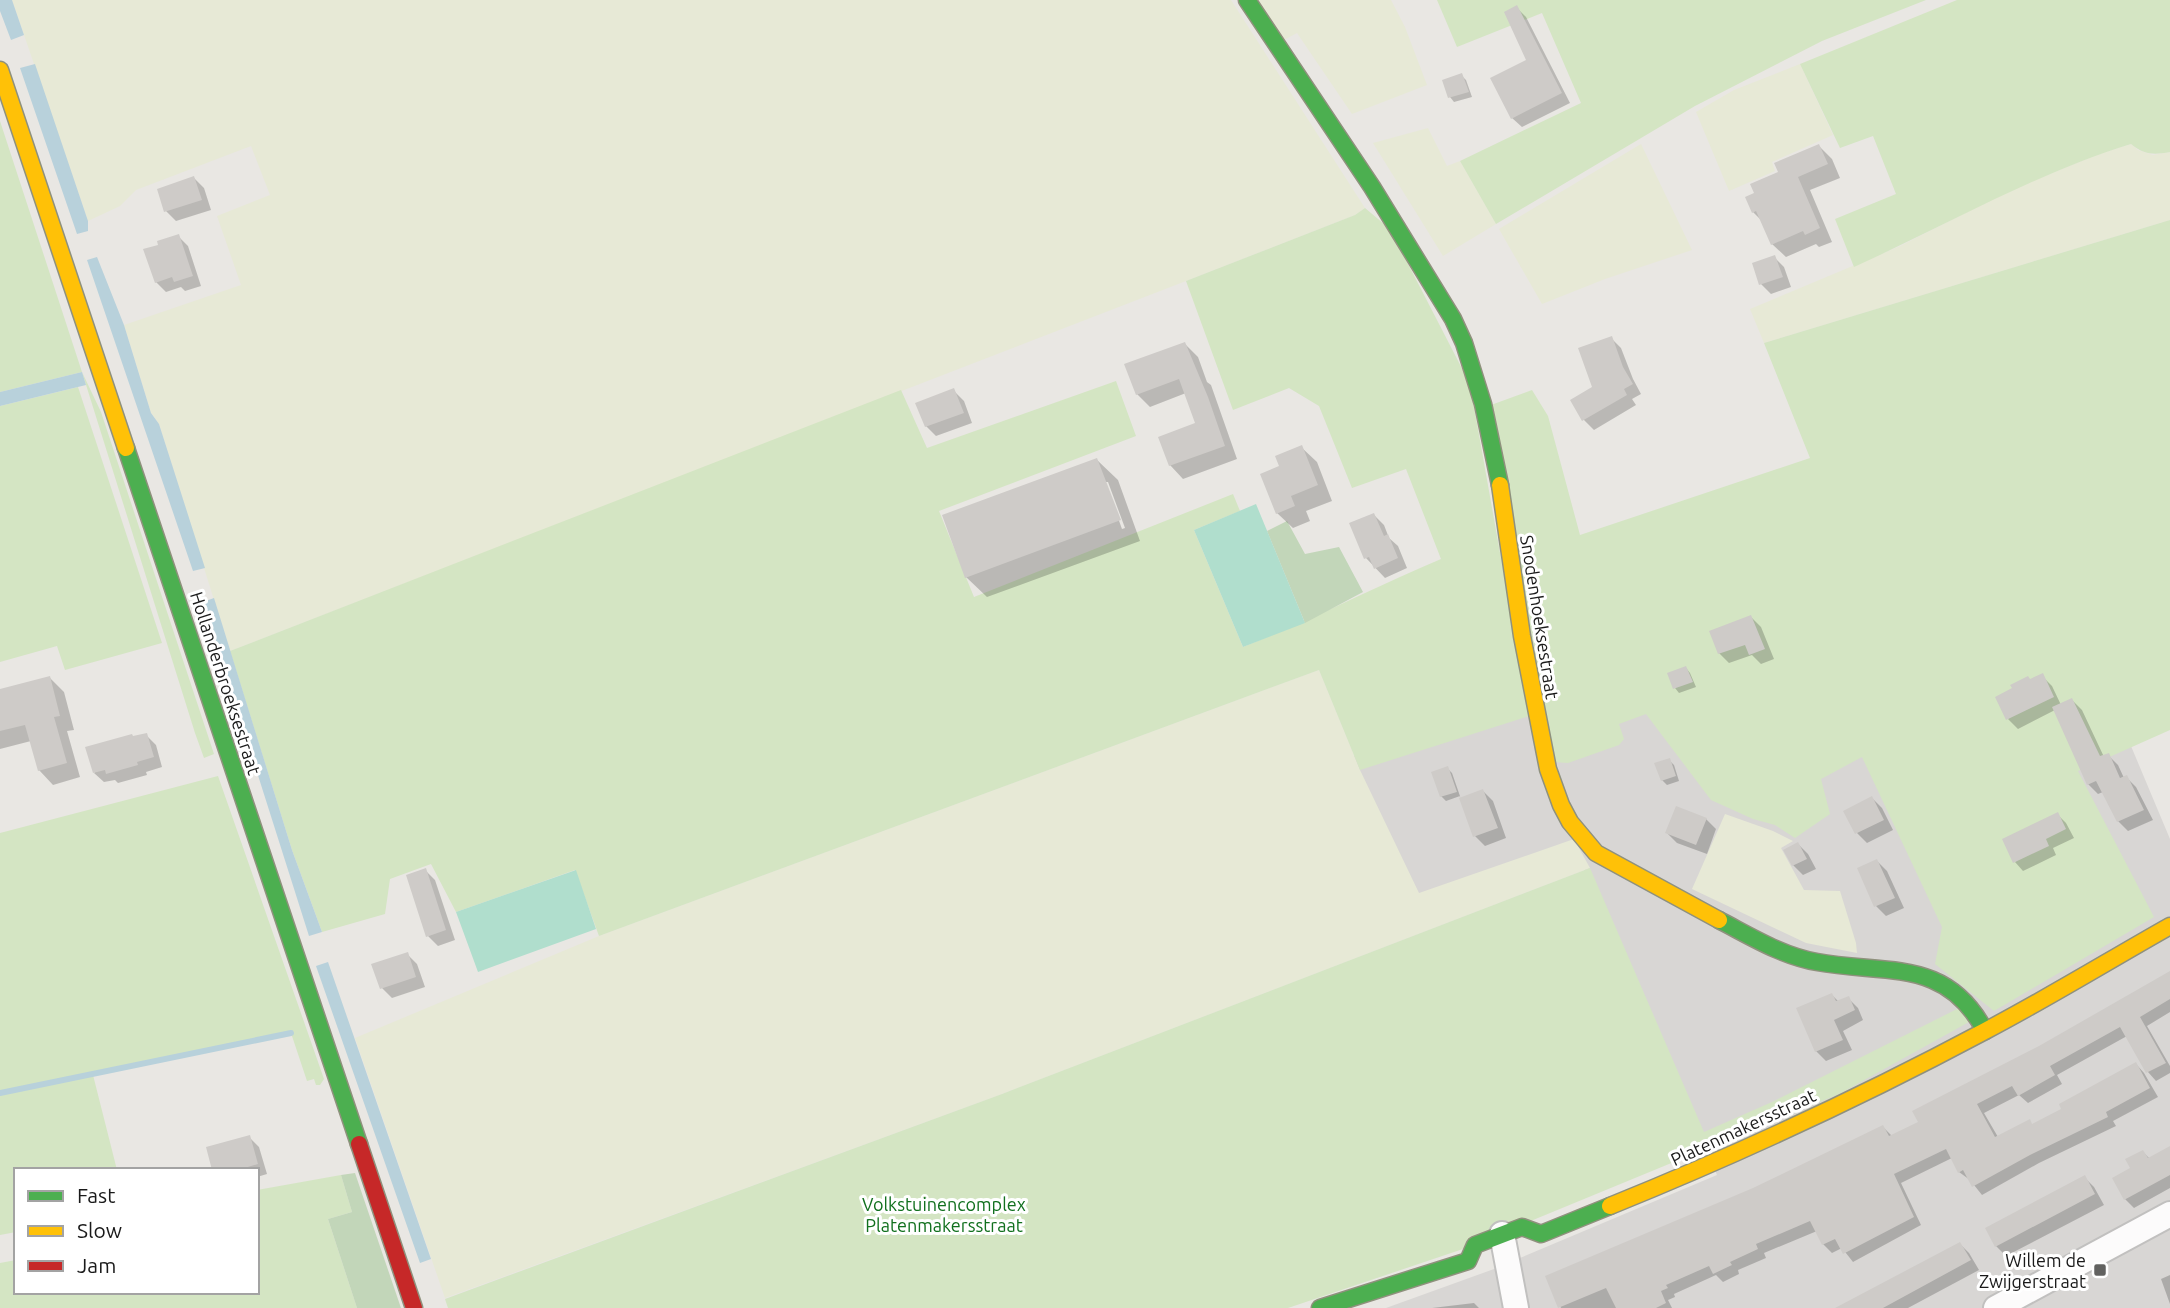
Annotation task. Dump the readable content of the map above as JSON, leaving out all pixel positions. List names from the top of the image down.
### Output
{
  "streets": {
    "street": ["Snodenhoeksestraat", "Hollanderbroeksestraat", "Platenmakersstraat"]
  },
  "crossings": [
    ["Snodenhoeksestraat", "Platenmakersstraat"]
  ],
  "parks": ["Volkstuinencomplex Platenmakersstraat"],
  "places": {
    "transit": ["Willem de Zwijgerstraat"]
  },
  "legend": ["Fast", "Slow", "Jam"]
}
